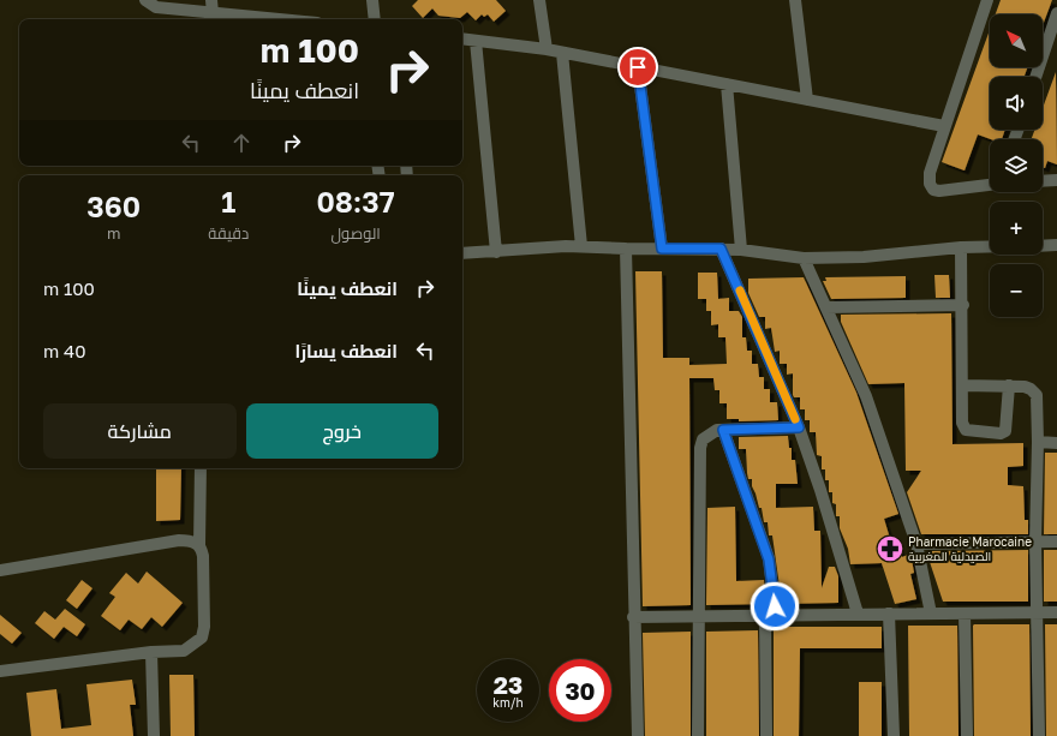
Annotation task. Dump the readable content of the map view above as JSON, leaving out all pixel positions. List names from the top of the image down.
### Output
{
  "places": {
    "pharmacy": ["Pharmacie Marocaine الصيدلية المغربية"]
  },
  "north": "top left",
  "page": {
    "map_buttons": ["+", "−"],
    "turn": ["100 m", "انعطف يمينًا"],
    "eta": [
      "08:37",
      "الوصول",
      "1",
      "دقيقة",
      "360",
      "m"
    ],
    "list": [
      {
        "name": "انعطف يمينًا",
        "value": "100 m"
      },
      {
        "name": "انعطف يسارًا",
        "value": "40 m"
      }
    ],
    "buttons": ["خروج", "مشاركة"],
    "speed": "23 km/h",
    "limit": "30"
  }
}
